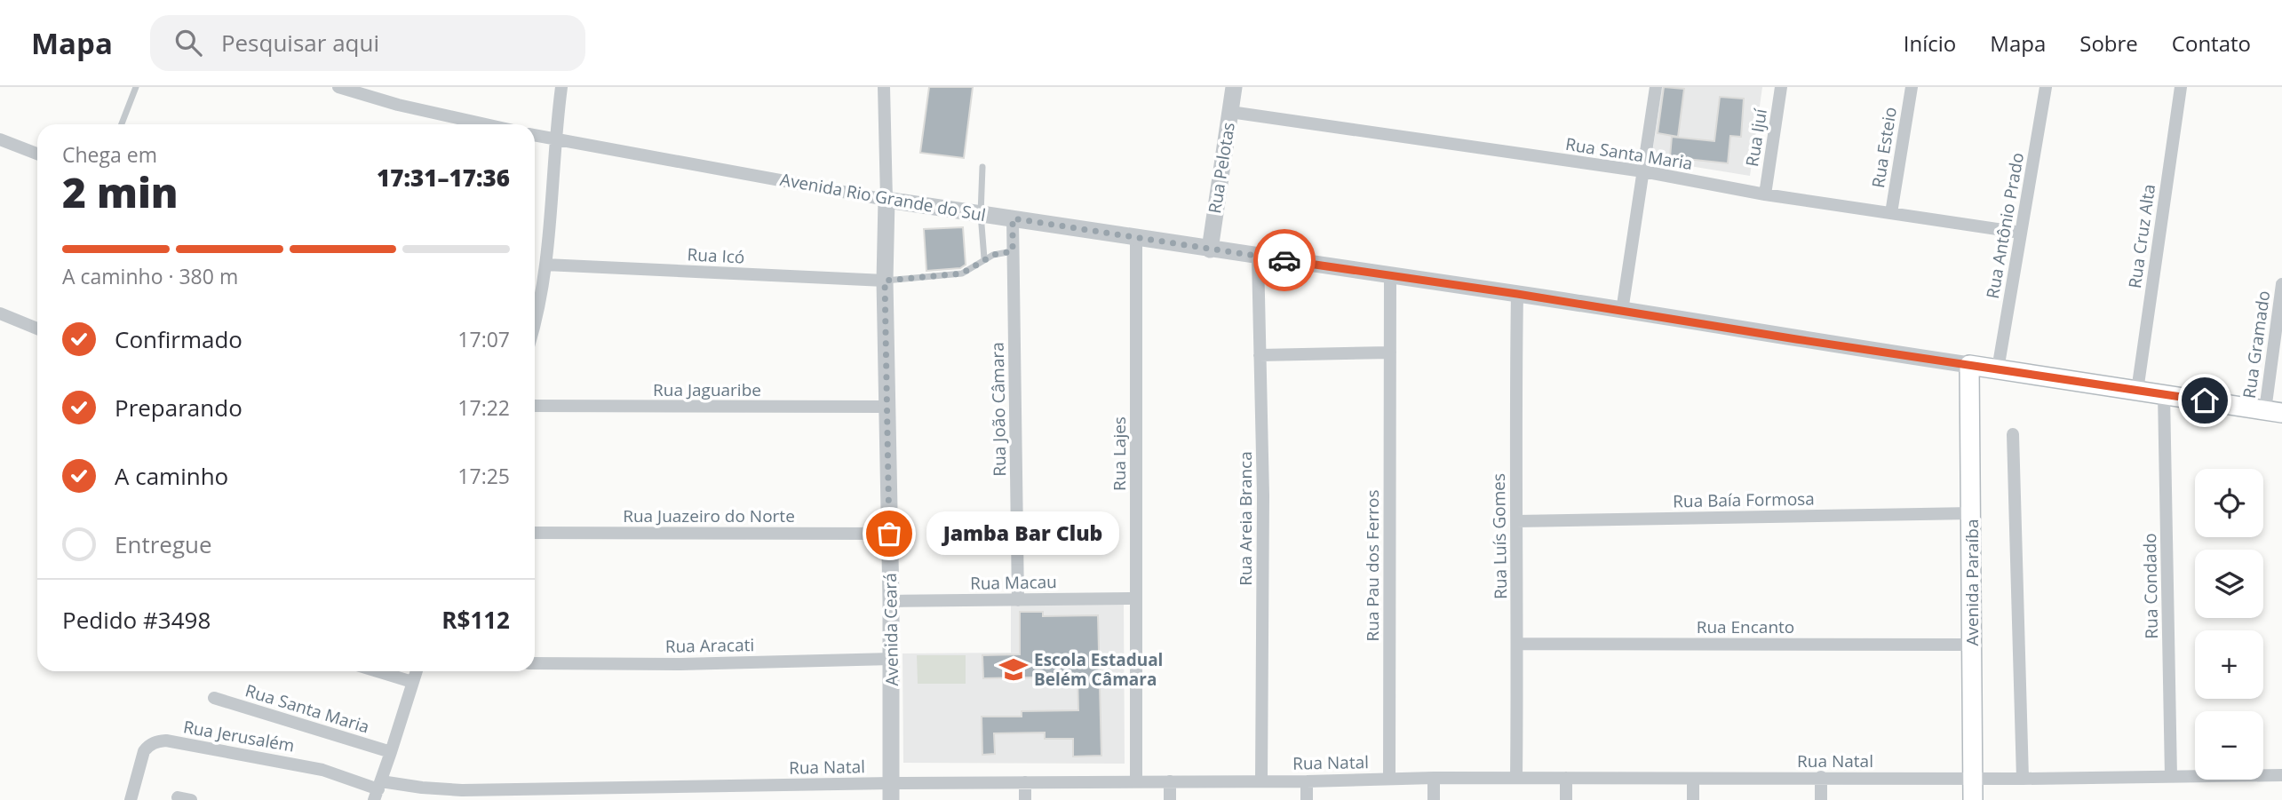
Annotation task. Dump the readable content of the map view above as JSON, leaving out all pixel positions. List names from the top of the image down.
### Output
{
  "streets": {
    "main road": ["Avenida Rio Grande do Sul", "Avenida Paraíba"],
    "street": [
      "Rua Ijuí",
      "Rua Esteio",
      "Rua Santa Maria",
      "Rua Pelotas",
      "Rua Antônio Prado",
      "Rua Cruz Alta",
      "Rua Icó",
      "Rua Gramado",
      "Rua Jaguaribe",
      "Rua João Câmara",
      "Rua Lajes",
      "Rua Baía Formosa",
      "Rua Juazeiro do Norte",
      "Rua Areia Branca",
      "Rua Luís Gomes",
      "Rua Pau dos Ferros",
      "Rua Macau",
      "Rua Condado",
      "Rua Encanto",
      "Avenida Ceará",
      "Rua Aracati",
      "Rua Jerusalém",
      "Rua Natal"
    ]
  },
  "crossings": [
    ["Rua Ijuí", "Rua Santa Maria"],
    ["Rua Esteio", "Rua Santa Maria"],
    ["Rua Santa Maria", "Rua Pelotas"],
    ["Rua Santa Maria", "Rua Antônio Prado"],
    ["Rua Pelotas", "Avenida Rio Grande do Sul"],
    ["Avenida Rio Grande do Sul", "Rua Antônio Prado"],
    ["Avenida Rio Grande do Sul", "Rua Cruz Alta"],
    ["Avenida Rio Grande do Sul", "Rua Gramado"],
    ["Avenida Rio Grande do Sul", "Rua João Câmara"],
    ["Avenida Rio Grande do Sul", "Rua Lajes"],
    ["Avenida Rio Grande do Sul", "Rua Areia Branca"],
    ["Avenida Rio Grande do Sul", "Rua Luís Gomes"],
    ["Avenida Rio Grande do Sul", "Rua Pau dos Ferros"],
    ["Avenida Rio Grande do Sul", "Avenida Paraíba"],
    ["Avenida Rio Grande do Sul", "Rua Condado"],
    ["Avenida Rio Grande do Sul", "Avenida Ceará"],
    ["Rua Icó", "Avenida Ceará"],
    ["Rua Jaguaribe", "Avenida Ceará"],
    ["Rua João Câmara", "Rua Macau"],
    ["Rua Lajes", "Rua Macau"],
    ["Rua Lajes", "Rua Natal"],
    ["Rua Baía Formosa", "Rua Luís Gomes"],
    ["Rua Baía Formosa", "Avenida Paraíba"],
    ["Rua Juazeiro do Norte", "Avenida Ceará"],
    ["Rua Areia Branca", "Rua Natal"],
    ["Rua Luís Gomes", "Rua Encanto"],
    ["Rua Luís Gomes", "Rua Natal"],
    ["Rua Pau dos Ferros", "Rua Natal"],
    ["Rua Macau", "Avenida Ceará"],
    ["Avenida Paraíba", "Rua Encanto"],
    ["Avenida Paraíba", "Rua Natal"],
    ["Rua Condado", "Rua Natal"],
    ["Avenida Ceará", "Rua Aracati"],
    ["Avenida Ceará", "Rua Natal"],
    ["Rua Jerusalém", "Rua Natal"]
  ],
  "places": {
    "other": ["Jamba Bar Club"],
    "school or university": ["Escola Estadual Belém Câmara"]
  },
  "page": {
    "header": "Mapa",
    "search": "Pesquisar aqui",
    "nav": [
      "Início",
      "Mapa",
      "Sobre",
      "Contato"
    ],
    "heading": ["2 min", "Chega em", "17:31–17:36"],
    "panel": ["Pedido #3498", "R$112"],
    "bar": "A caminho · 380 m",
    "list": [
      ["Confirmado", "17:07"],
      ["Preparando", "17:22"],
      ["A caminho", "17:25"],
      "Entregue"
    ],
    "map_buttons": ["+", "−"],
    "bubble": "Jamba Bar Club"
  }
}
